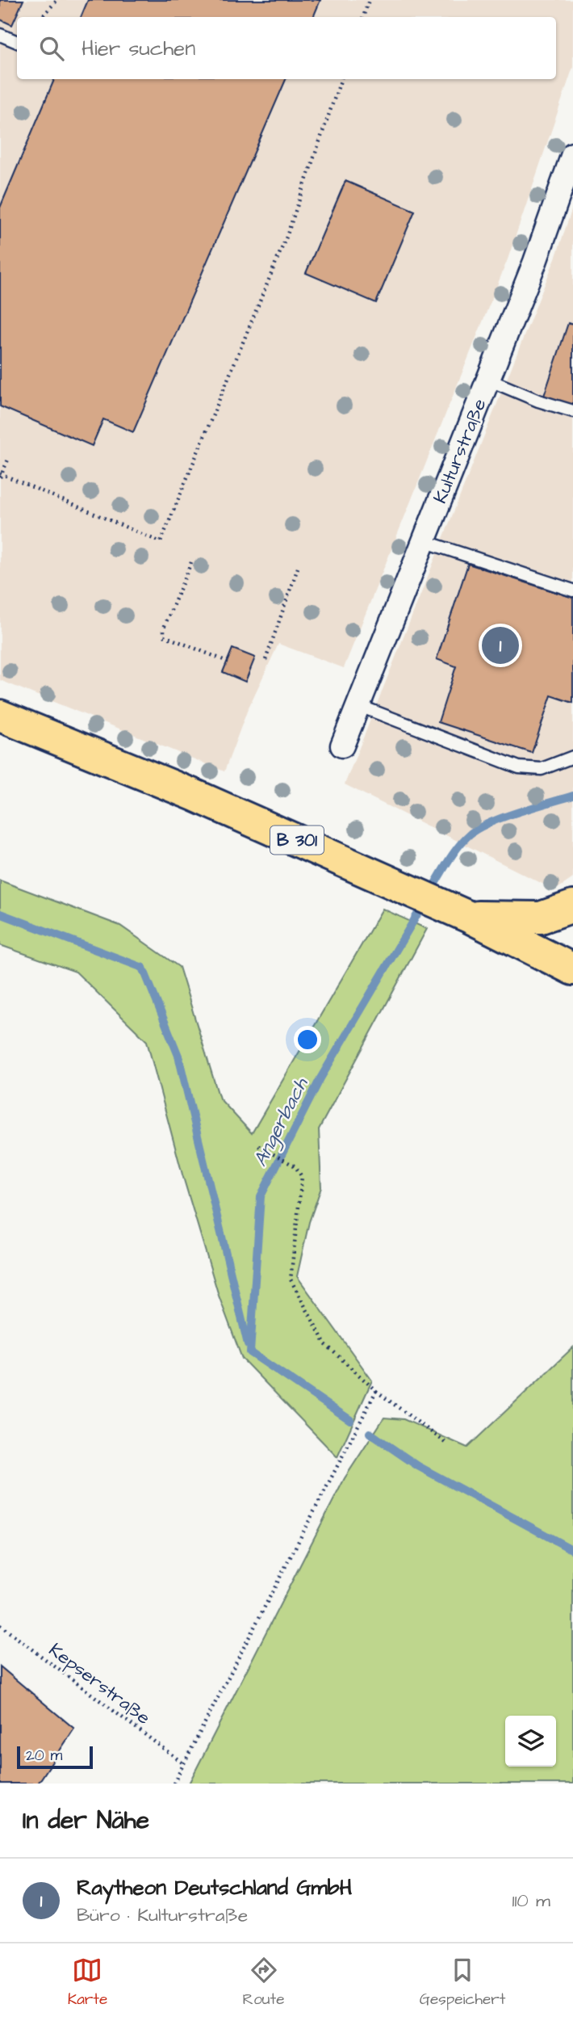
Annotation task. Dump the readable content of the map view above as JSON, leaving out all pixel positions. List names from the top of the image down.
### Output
{
  "streets": {
    "main road": ["B 301"],
    "street": ["Kulturstraße"],
    "path": ["Kepserstraße"]
  },
  "water": ["Angerbach"],
  "scale_bar": "20 m",
  "page": {
    "search": "Hier suchen",
    "pins": "1",
    "scale": "20 m",
    "heading": "In der Nähe",
    "list": [
      {
        "mark": "1",
        "name": "Raytheon Deutschland GmbH",
        "note": "Büro · Kulturstraße",
        "value": "110 m"
      }
    ],
    "nav": ["Karte", "Route", "Gespeichert"]
  }
}
